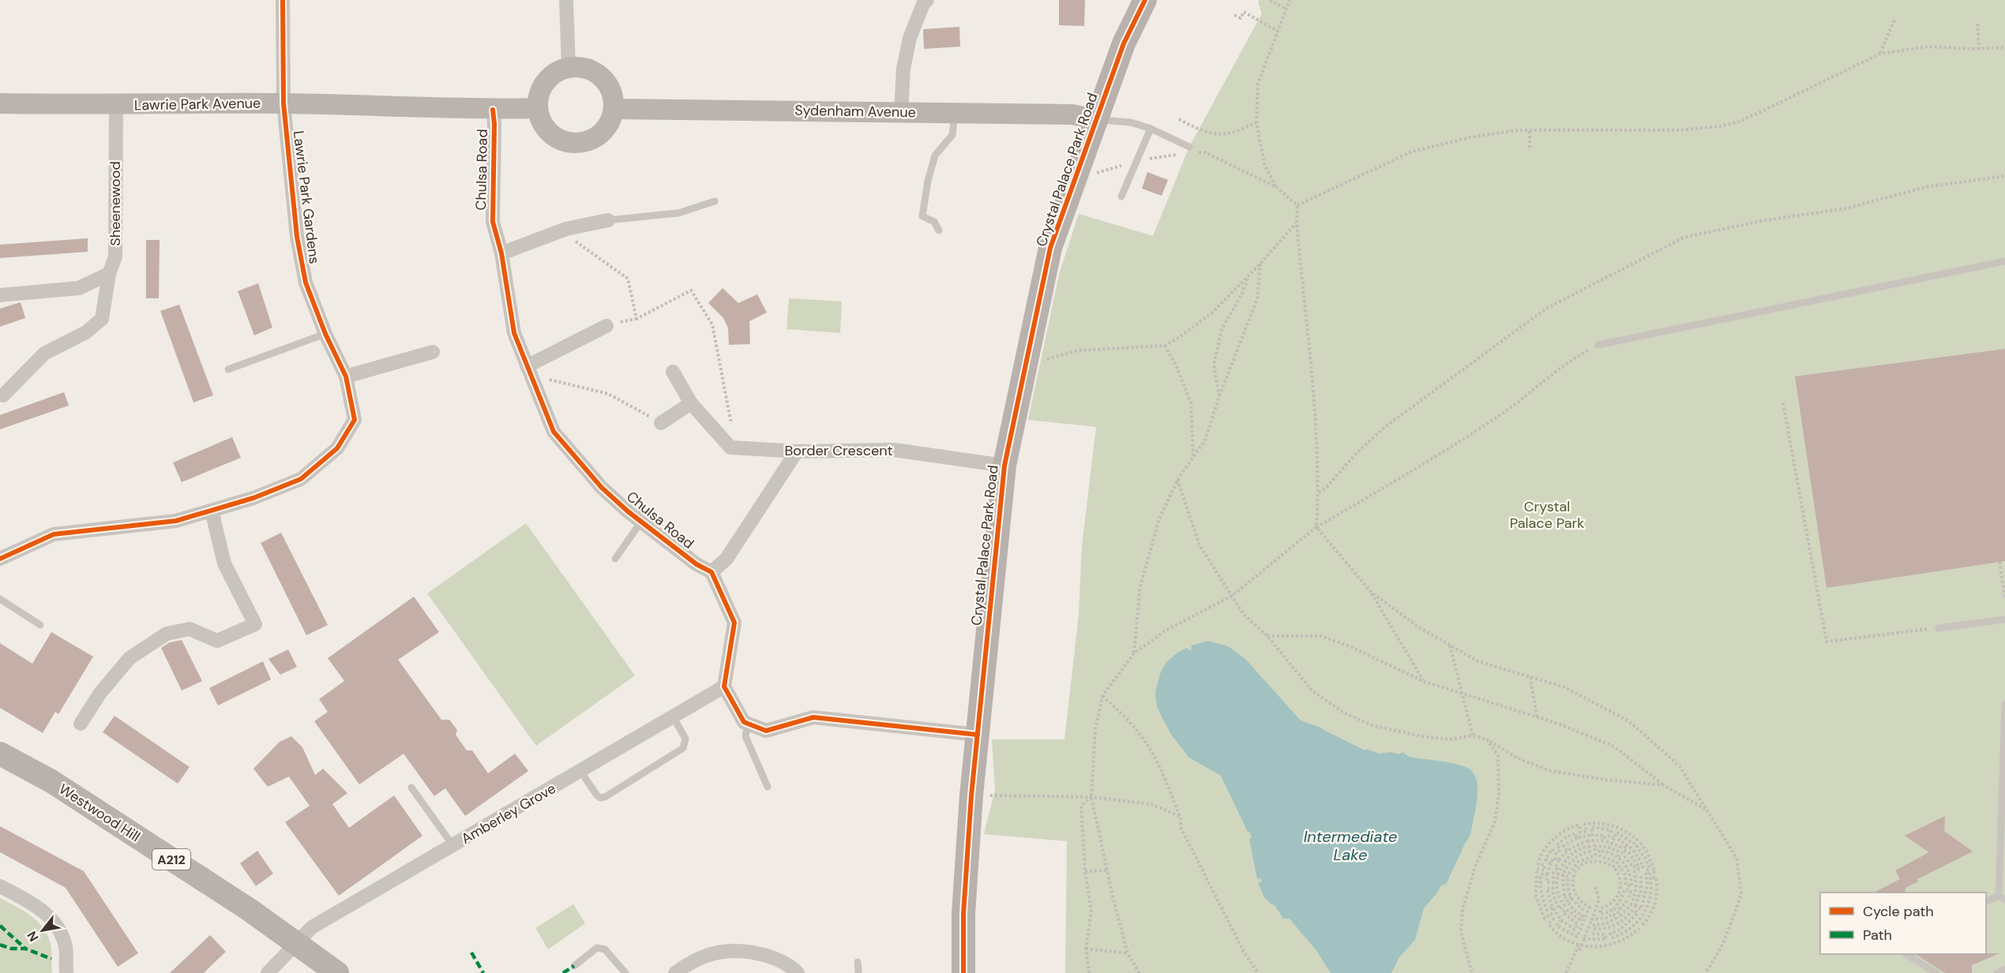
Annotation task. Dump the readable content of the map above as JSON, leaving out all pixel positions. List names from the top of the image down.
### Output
{
  "streets": {
    "main road": ["Crystal Palace Park Road", "Westwood Hill", "A212"],
    "street": [
      "Lawrie Park Avenue",
      "Sydenham Avenue",
      "Chulsa Road",
      "Lawrie Park Gardens",
      "Sheenewood",
      "Border Crescent",
      "Amberley Grove"
    ]
  },
  "crossings": [
    ["Lawrie Park Avenue", "Sydenham Avenue"],
    ["Lawrie Park Avenue", "Chulsa Road"],
    ["Lawrie Park Avenue", "Lawrie Park Gardens"],
    ["Lawrie Park Avenue", "Sheenewood"],
    ["Sydenham Avenue", "Crystal Palace Park Road"],
    ["Crystal Palace Park Road", "Border Crescent"],
    ["Westwood Hill", "Amberley Grove"]
  ],
  "water": ["Intermediate Lake"],
  "parks": ["Crystal Palace Park"],
  "legend": ["Cycle path", "Path"],
  "north": "bottom left"
}
